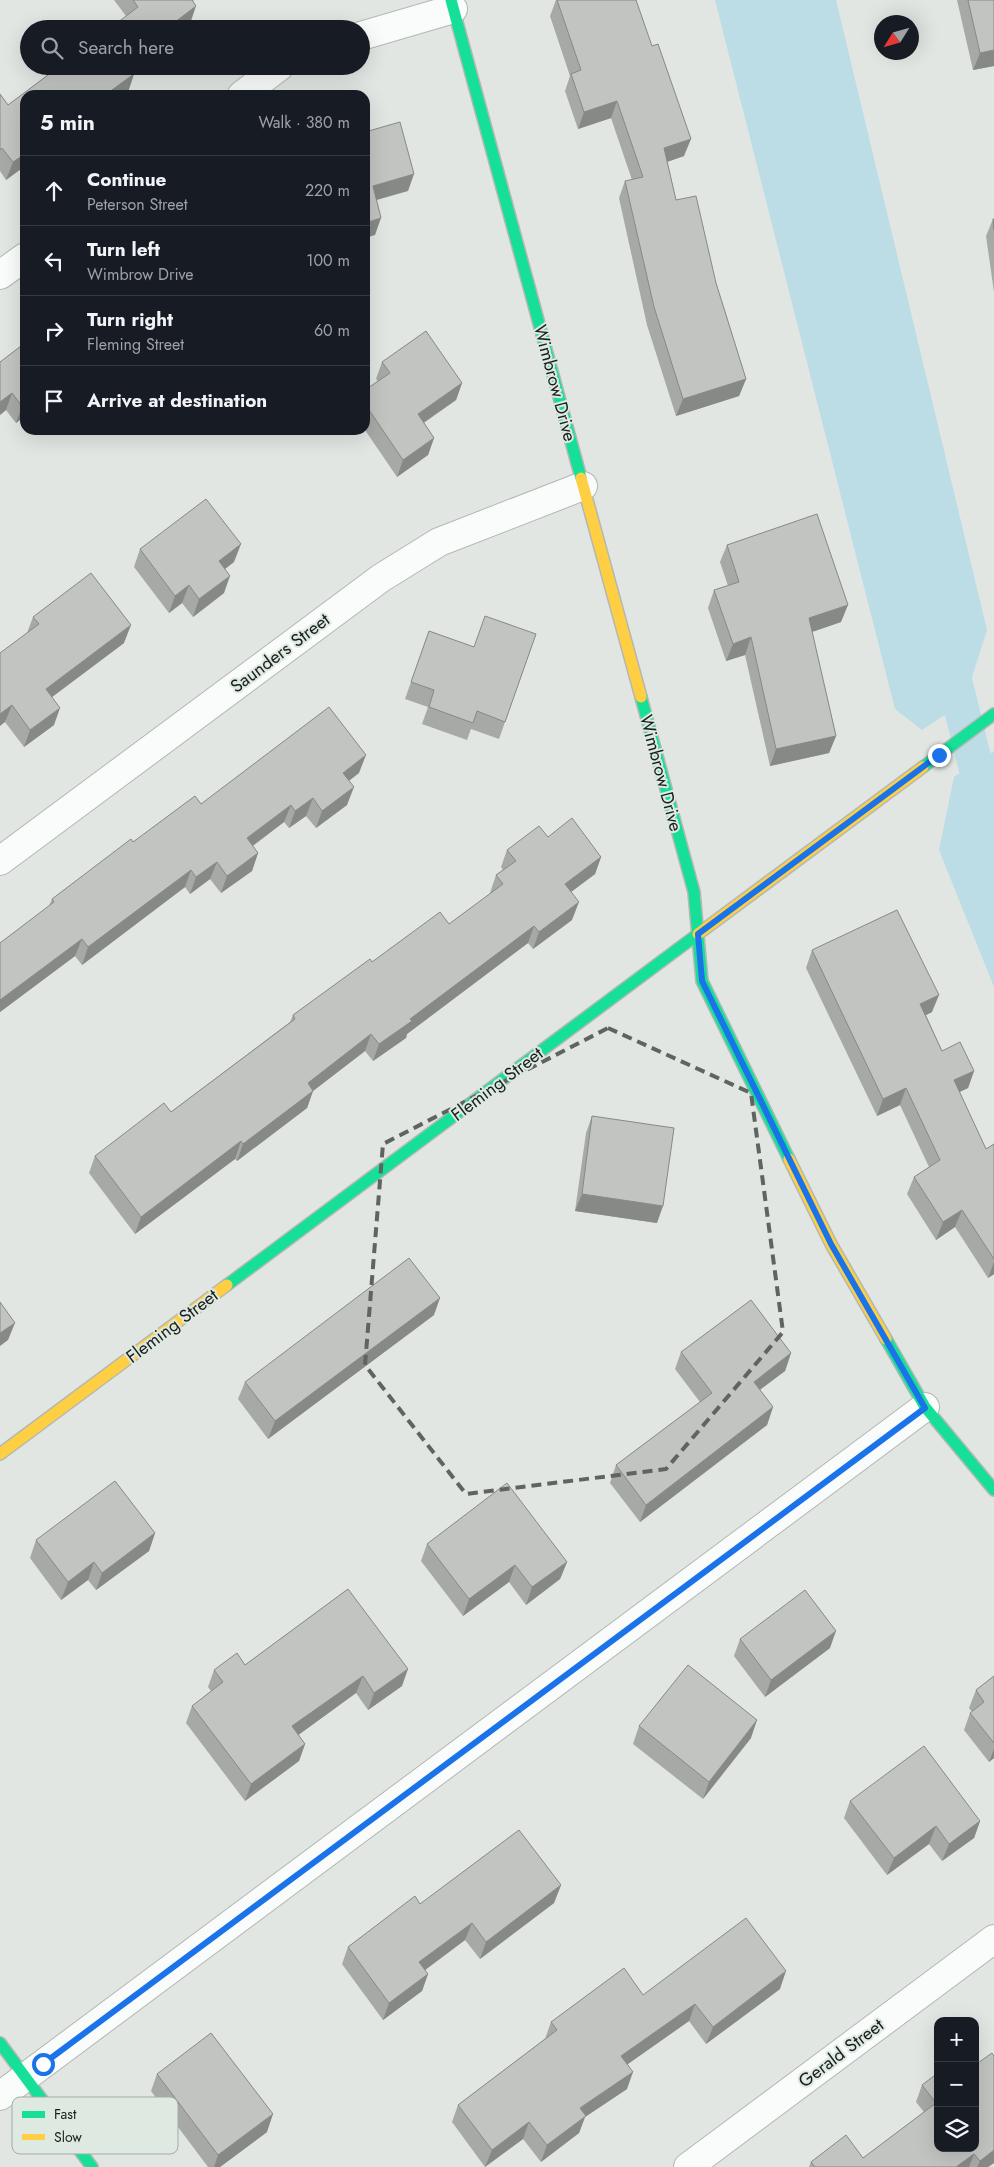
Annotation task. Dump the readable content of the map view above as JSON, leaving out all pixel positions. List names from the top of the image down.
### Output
{
  "streets": {
    "street": [
      "Wimbrow Drive",
      "Saunders Street",
      "Fleming Street",
      "Gerald Street"
    ]
  },
  "crossings": [
    ["Wimbrow Drive", "Saunders Street"],
    ["Wimbrow Drive", "Fleming Street"]
  ],
  "legend": ["Fast", "Slow"],
  "north": "bottom left",
  "page": {
    "search": "Search here",
    "heading": ["5 min", "Walk · 380 m"],
    "list": [
      ["Continue", "Peterson Street", "220 m"],
      ["Turn left", "Wimbrow Drive", "100 m"],
      ["Turn right", "Fleming Street", "60 m"],
      "Arrive at destination"
    ],
    "map_buttons": ["+", "−"]
  }
}
